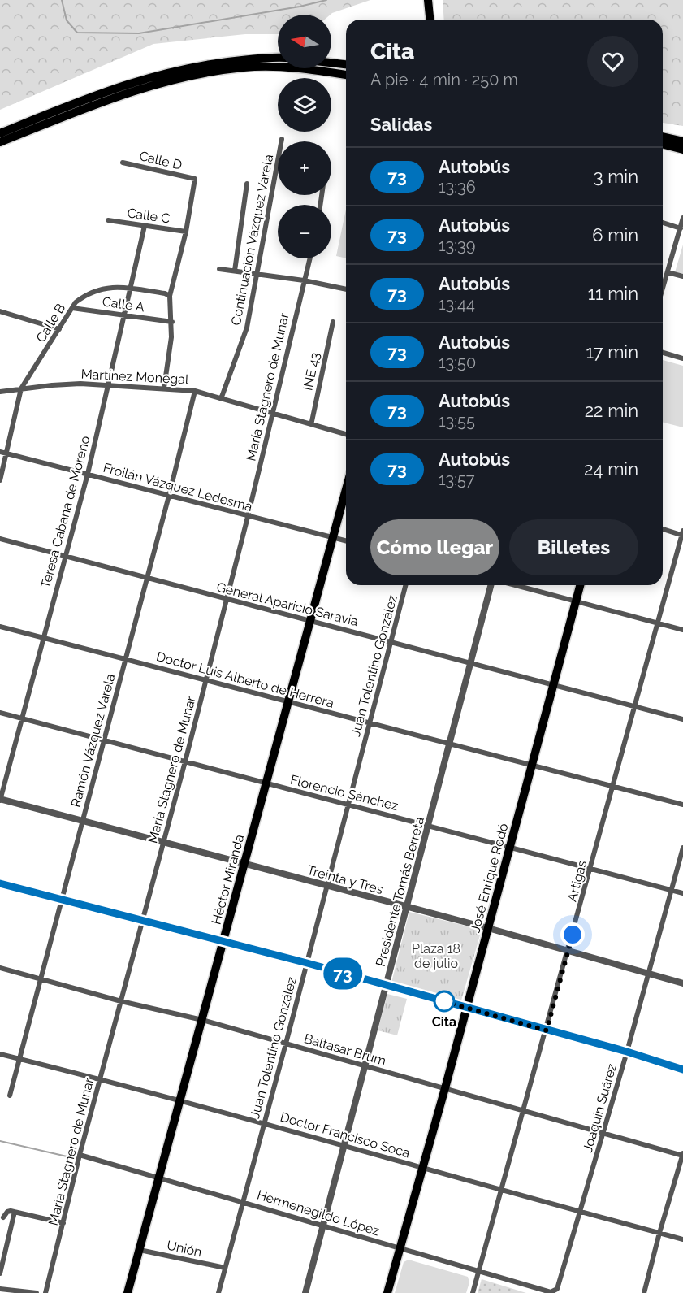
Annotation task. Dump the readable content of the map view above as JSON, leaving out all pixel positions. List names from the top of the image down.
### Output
{
  "streets": {
    "highway": ["José Enrique Rodó", "Héctor Miranda"],
    "street": [
      "Calle D",
      "Calle C",
      "Continuación Vázquez Varela",
      "Calle A",
      "Calle B",
      "INE 43",
      "Martínez Monegal",
      "María Stagnero de Munar",
      "Froilán Vázquez Ledesma",
      "Teresa Cabana de Moreno",
      "General Aparicio Saravia",
      "Juan Tolentino González",
      "Doctor Luis Alberto de Herrera",
      "Ramón Vázquez Varela",
      "Florencio Sánchez",
      "Treinta y Tres",
      "Artigas",
      "Presidente Tomás Berreta",
      "Baltasar Brum",
      "Joaquín Suárez",
      "Doctor Francisco Soca",
      "Hermenegildo López",
      "Unión"
    ]
  },
  "crossings": [
    ["Calle D", "Calle C"],
    ["Calle C", "Teresa Cabana de Moreno"],
    ["Continuación Vázquez Varela", "Martínez Monegal"],
    ["Calle A", "Calle B"],
    ["Calle A", "Teresa Cabana de Moreno"],
    ["Calle B", "Martínez Monegal"],
    ["Calle B", "Teresa Cabana de Moreno"],
    ["INE 43", "Martínez Monegal"],
    ["Martínez Monegal", "María Stagnero de Munar"],
    ["Martínez Monegal", "Teresa Cabana de Moreno"],
    ["Martínez Monegal", "Ramón Vázquez Varela"],
    ["María Stagnero de Munar", "Froilán Vázquez Ledesma"],
    ["María Stagnero de Munar", "General Aparicio Saravia"],
    ["María Stagnero de Munar", "Doctor Luis Alberto de Herrera"],
    ["María Stagnero de Munar", "Florencio Sánchez"],
    ["María Stagnero de Munar", "Treinta y Tres"],
    ["María Stagnero de Munar", "Baltasar Brum"],
    ["María Stagnero de Munar", "Doctor Francisco Soca"],
    ["María Stagnero de Munar", "Hermenegildo López"],
    ["Froilán Vázquez Ledesma", "Teresa Cabana de Moreno"],
    ["Froilán Vázquez Ledesma", "Ramón Vázquez Varela"],
    ["Froilán Vázquez Ledesma", "Héctor Miranda"],
    ["Teresa Cabana de Moreno", "General Aparicio Saravia"],
    ["Teresa Cabana de Moreno", "Doctor Luis Alberto de Herrera"],
    ["Teresa Cabana de Moreno", "Florencio Sánchez"],
    ["Teresa Cabana de Moreno", "Treinta y Tres"],
    ["General Aparicio Saravia", "Juan Tolentino González"],
    ["General Aparicio Saravia", "Ramón Vázquez Varela"],
    ["General Aparicio Saravia", "José Enrique Rodó"],
    ["General Aparicio Saravia", "Héctor Miranda"],
    ["General Aparicio Saravia", "Artigas"],
    ["General Aparicio Saravia", "Presidente Tomás Berreta"],
    ["Juan Tolentino González", "Doctor Luis Alberto de Herrera"],
    ["Juan Tolentino González", "Florencio Sánchez"],
    ["Juan Tolentino González", "Treinta y Tres"],
    ["Juan Tolentino González", "Baltasar Brum"],
    ["Juan Tolentino González", "Doctor Francisco Soca"],
    ["Juan Tolentino González", "Hermenegildo López"],
    ["Juan Tolentino González", "Unión"],
    ["Doctor Luis Alberto de Herrera", "Ramón Vázquez Varela"],
    ["Doctor Luis Alberto de Herrera", "José Enrique Rodó"],
    ["Doctor Luis Alberto de Herrera", "Héctor Miranda"],
    ["Doctor Luis Alberto de Herrera", "Artigas"],
    ["Doctor Luis Alberto de Herrera", "Presidente Tomás Berreta"],
    ["Ramón Vázquez Varela", "Florencio Sánchez"],
    ["Ramón Vázquez Varela", "Treinta y Tres"],
    ["Ramón Vázquez Varela", "Baltasar Brum"],
    ["Ramón Vázquez Varela", "Doctor Francisco Soca"],
    ["Florencio Sánchez", "José Enrique Rodó"],
    ["Florencio Sánchez", "Héctor Miranda"],
    ["Florencio Sánchez", "Artigas"],
    ["Florencio Sánchez", "Presidente Tomás Berreta"],
    ["Florencio Sánchez", "Joaquín Suárez"],
    ["José Enrique Rodó", "Treinta y Tres"],
    ["José Enrique Rodó", "Baltasar Brum"],
    ["José Enrique Rodó", "Doctor Francisco Soca"],
    ["José Enrique Rodó", "Hermenegildo López"],
    ["Héctor Miranda", "Treinta y Tres"],
    ["Héctor Miranda", "Baltasar Brum"],
    ["Héctor Miranda", "Doctor Francisco Soca"],
    ["Héctor Miranda", "Hermenegildo López"],
    ["Héctor Miranda", "Unión"],
    ["Treinta y Tres", "Artigas"],
    ["Treinta y Tres", "Presidente Tomás Berreta"],
    ["Treinta y Tres", "Joaquín Suárez"],
    ["Artigas", "Baltasar Brum"],
    ["Artigas", "Doctor Francisco Soca"],
    ["Artigas", "Hermenegildo López"],
    ["Presidente Tomás Berreta", "Baltasar Brum"],
    ["Presidente Tomás Berreta", "Doctor Francisco Soca"],
    ["Presidente Tomás Berreta", "Hermenegildo López"],
    ["Baltasar Brum", "Joaquín Suárez"],
    ["Joaquín Suárez", "Doctor Francisco Soca"],
    ["Joaquín Suárez", "Hermenegildo López"]
  ],
  "parks": ["Plaza 18 de julio"],
  "places": ["Cita"],
  "lines": ["bus line 73"],
  "north": "left",
  "page": {
    "on_map": "73",
    "map_buttons": ["+", "−"],
    "heading": [
      ["Cita", "A pie · 4 min · 250 m"],
      "Salidas"
    ],
    "list": [
      {
        "mark": "73",
        "name": "Autobús",
        "note": "13:36",
        "value": "3 min"
      },
      {
        "mark": "73",
        "name": "Autobús",
        "note": "13:39",
        "value": "6 min"
      },
      {
        "mark": "73",
        "name": "Autobús",
        "note": "13:44",
        "value": "11 min"
      },
      {
        "mark": "73",
        "name": "Autobús",
        "note": "13:50",
        "value": "17 min"
      },
      {
        "mark": "73",
        "name": "Autobús",
        "note": "13:55",
        "value": "22 min"
      },
      {
        "mark": "73",
        "name": "Autobús",
        "note": "13:57",
        "value": "24 min"
      }
    ],
    "buttons": ["Cómo llegar", "Billetes"]
  }
}
